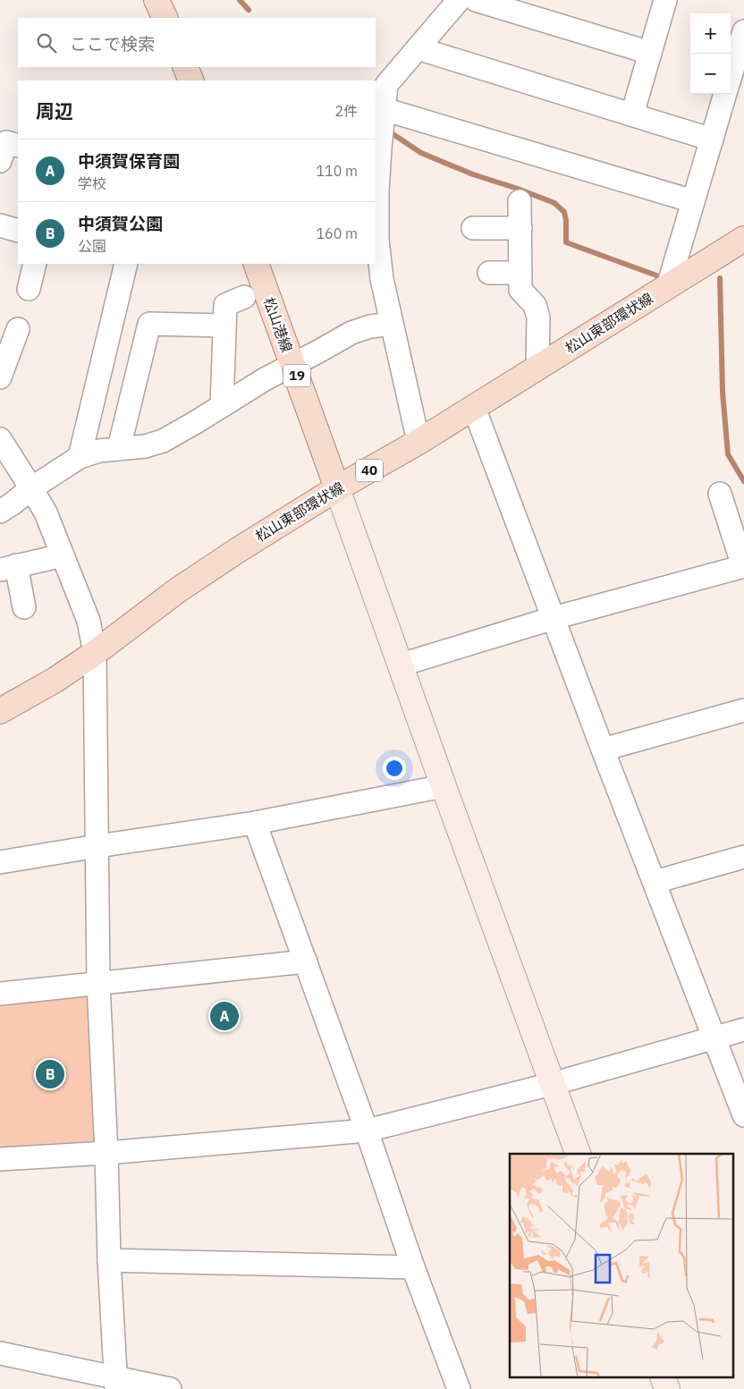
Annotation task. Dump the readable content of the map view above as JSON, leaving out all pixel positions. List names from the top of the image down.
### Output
{
  "streets": {
    "main road": [
      "松山東部環状線",
      "松山港線",
      "19",
      "40"
    ]
  },
  "crossings": [
    ["松山東部環状線", "松山港線"]
  ],
  "page": {
    "map_buttons": ["+", "−"],
    "search": "ここで検索",
    "heading": ["周辺", "2件"],
    "list": [
      {
        "mark": "A",
        "name": "中須賀保育園",
        "note": "学校",
        "value": "110 m"
      },
      {
        "mark": "B",
        "name": "中須賀公園",
        "note": "公園",
        "value": "160 m"
      }
    ],
    "pins": ["A", "B"]
  }
}
